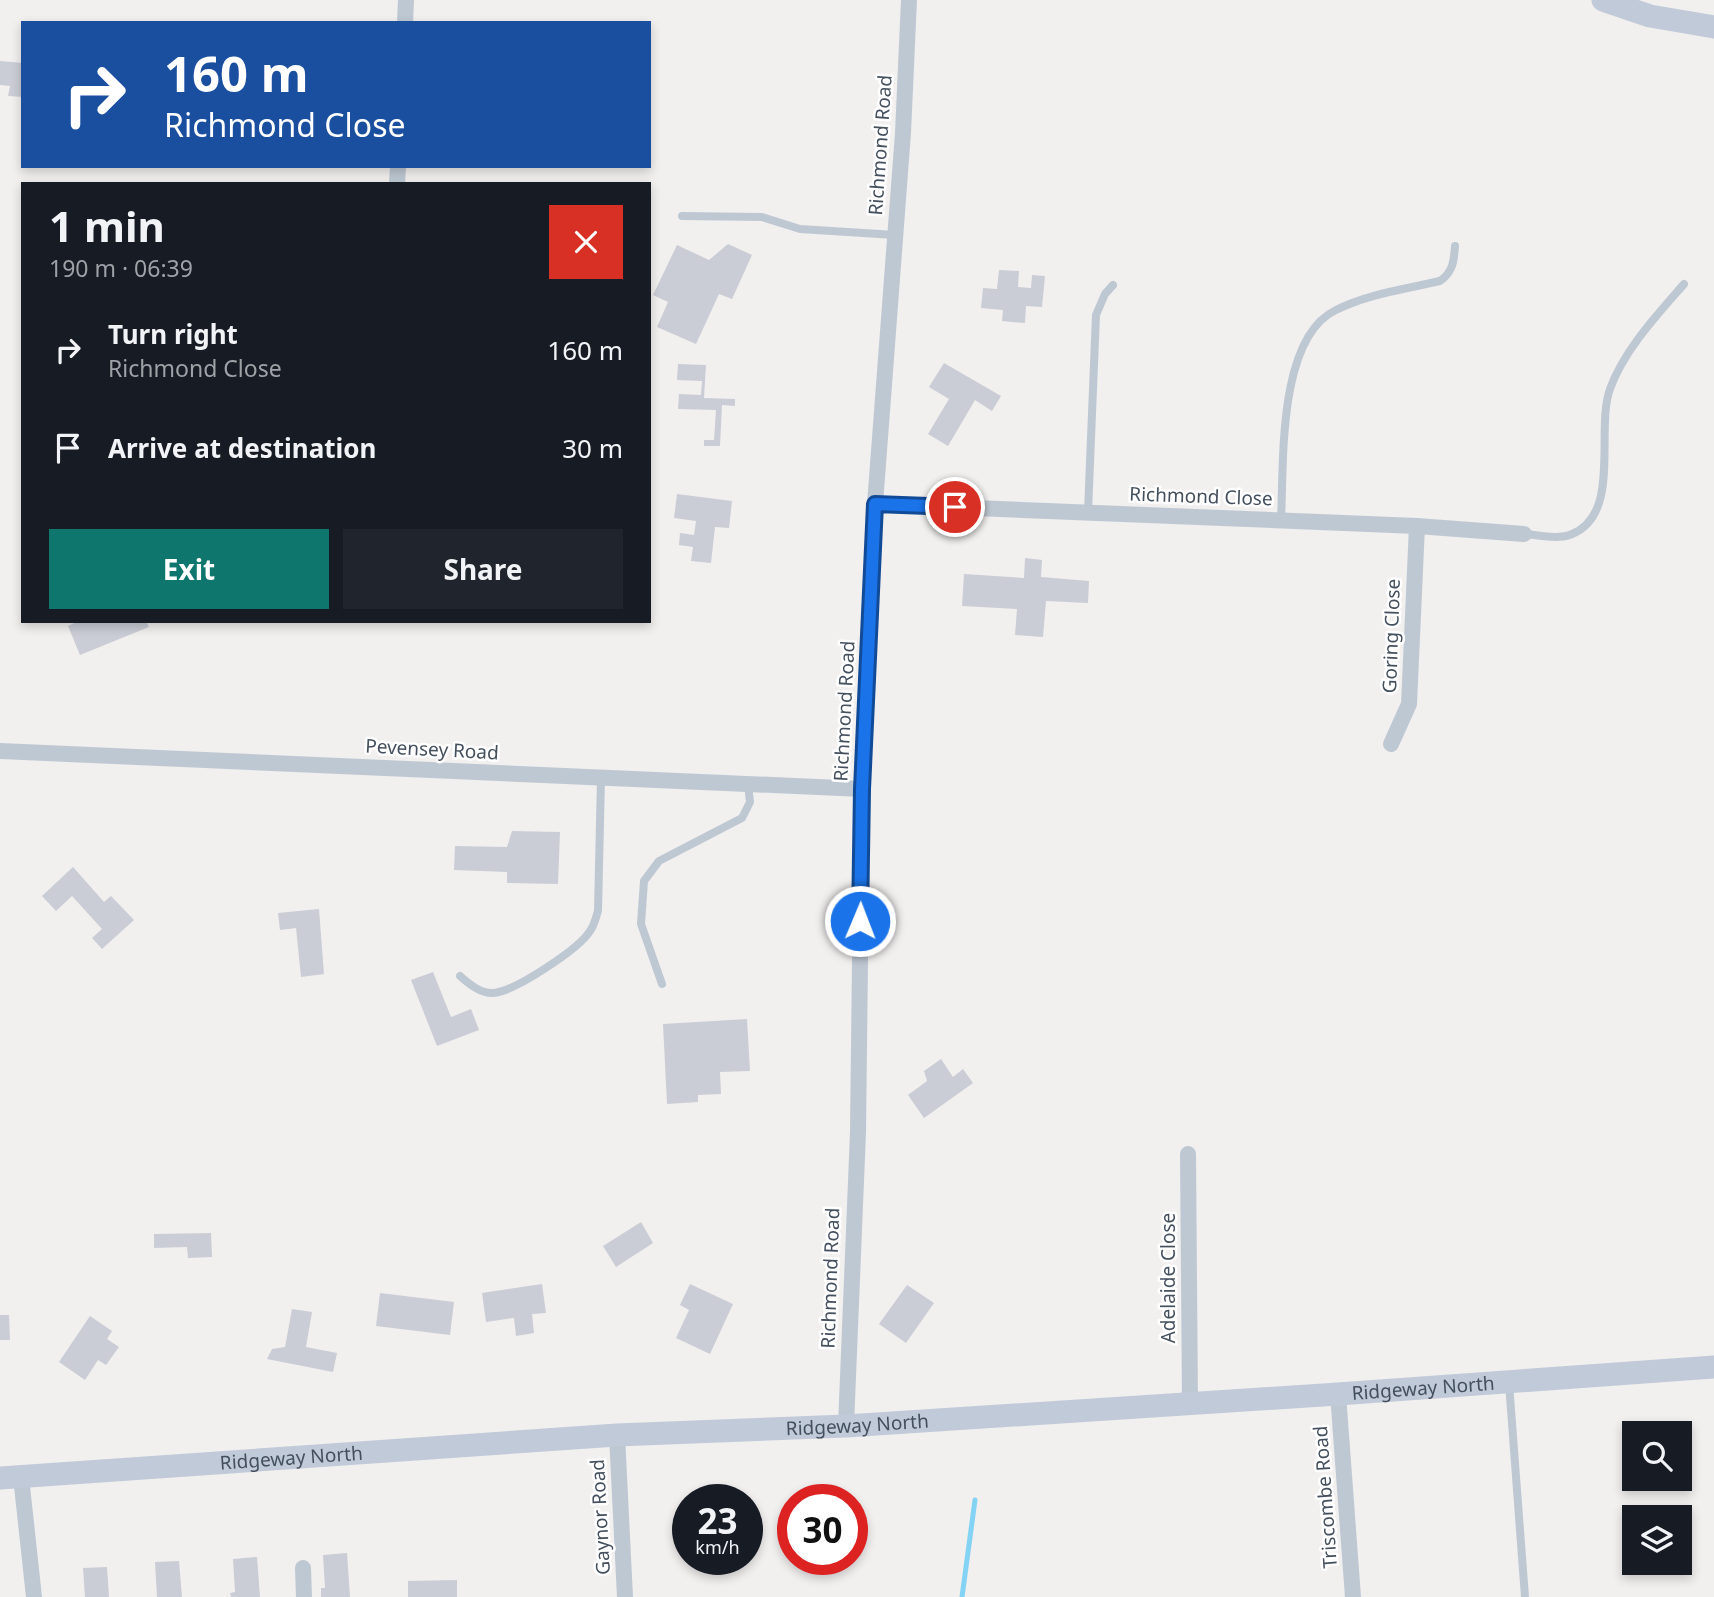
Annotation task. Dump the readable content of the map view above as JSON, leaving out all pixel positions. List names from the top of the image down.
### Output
{
  "streets": {
    "street": [
      "Richmond Road",
      "Richmond Close",
      "Goring Close",
      "Pevensey Road",
      "Adelaide Close",
      "Ridgeway North",
      "Triscombe Road",
      "Gaynor Road"
    ]
  },
  "crossings": [
    ["Richmond Road", "Richmond Close"],
    ["Richmond Road", "Pevensey Road"],
    ["Richmond Road", "Ridgeway North"],
    ["Richmond Close", "Goring Close"],
    ["Adelaide Close", "Ridgeway North"],
    ["Ridgeway North", "Triscombe Road"],
    ["Ridgeway North", "Gaynor Road"]
  ],
  "page": {
    "turn": ["160 m", "Richmond Close"],
    "heading": ["1 min", "190 m · 06:39"],
    "list": [
      {
        "name": "Turn right",
        "note": "Richmond Close",
        "value": "160 m"
      },
      {
        "name": "Arrive at destination",
        "value": "30 m"
      }
    ],
    "buttons": ["Exit", "Share"],
    "speed": "23 km/h",
    "limit": "30"
  }
}
